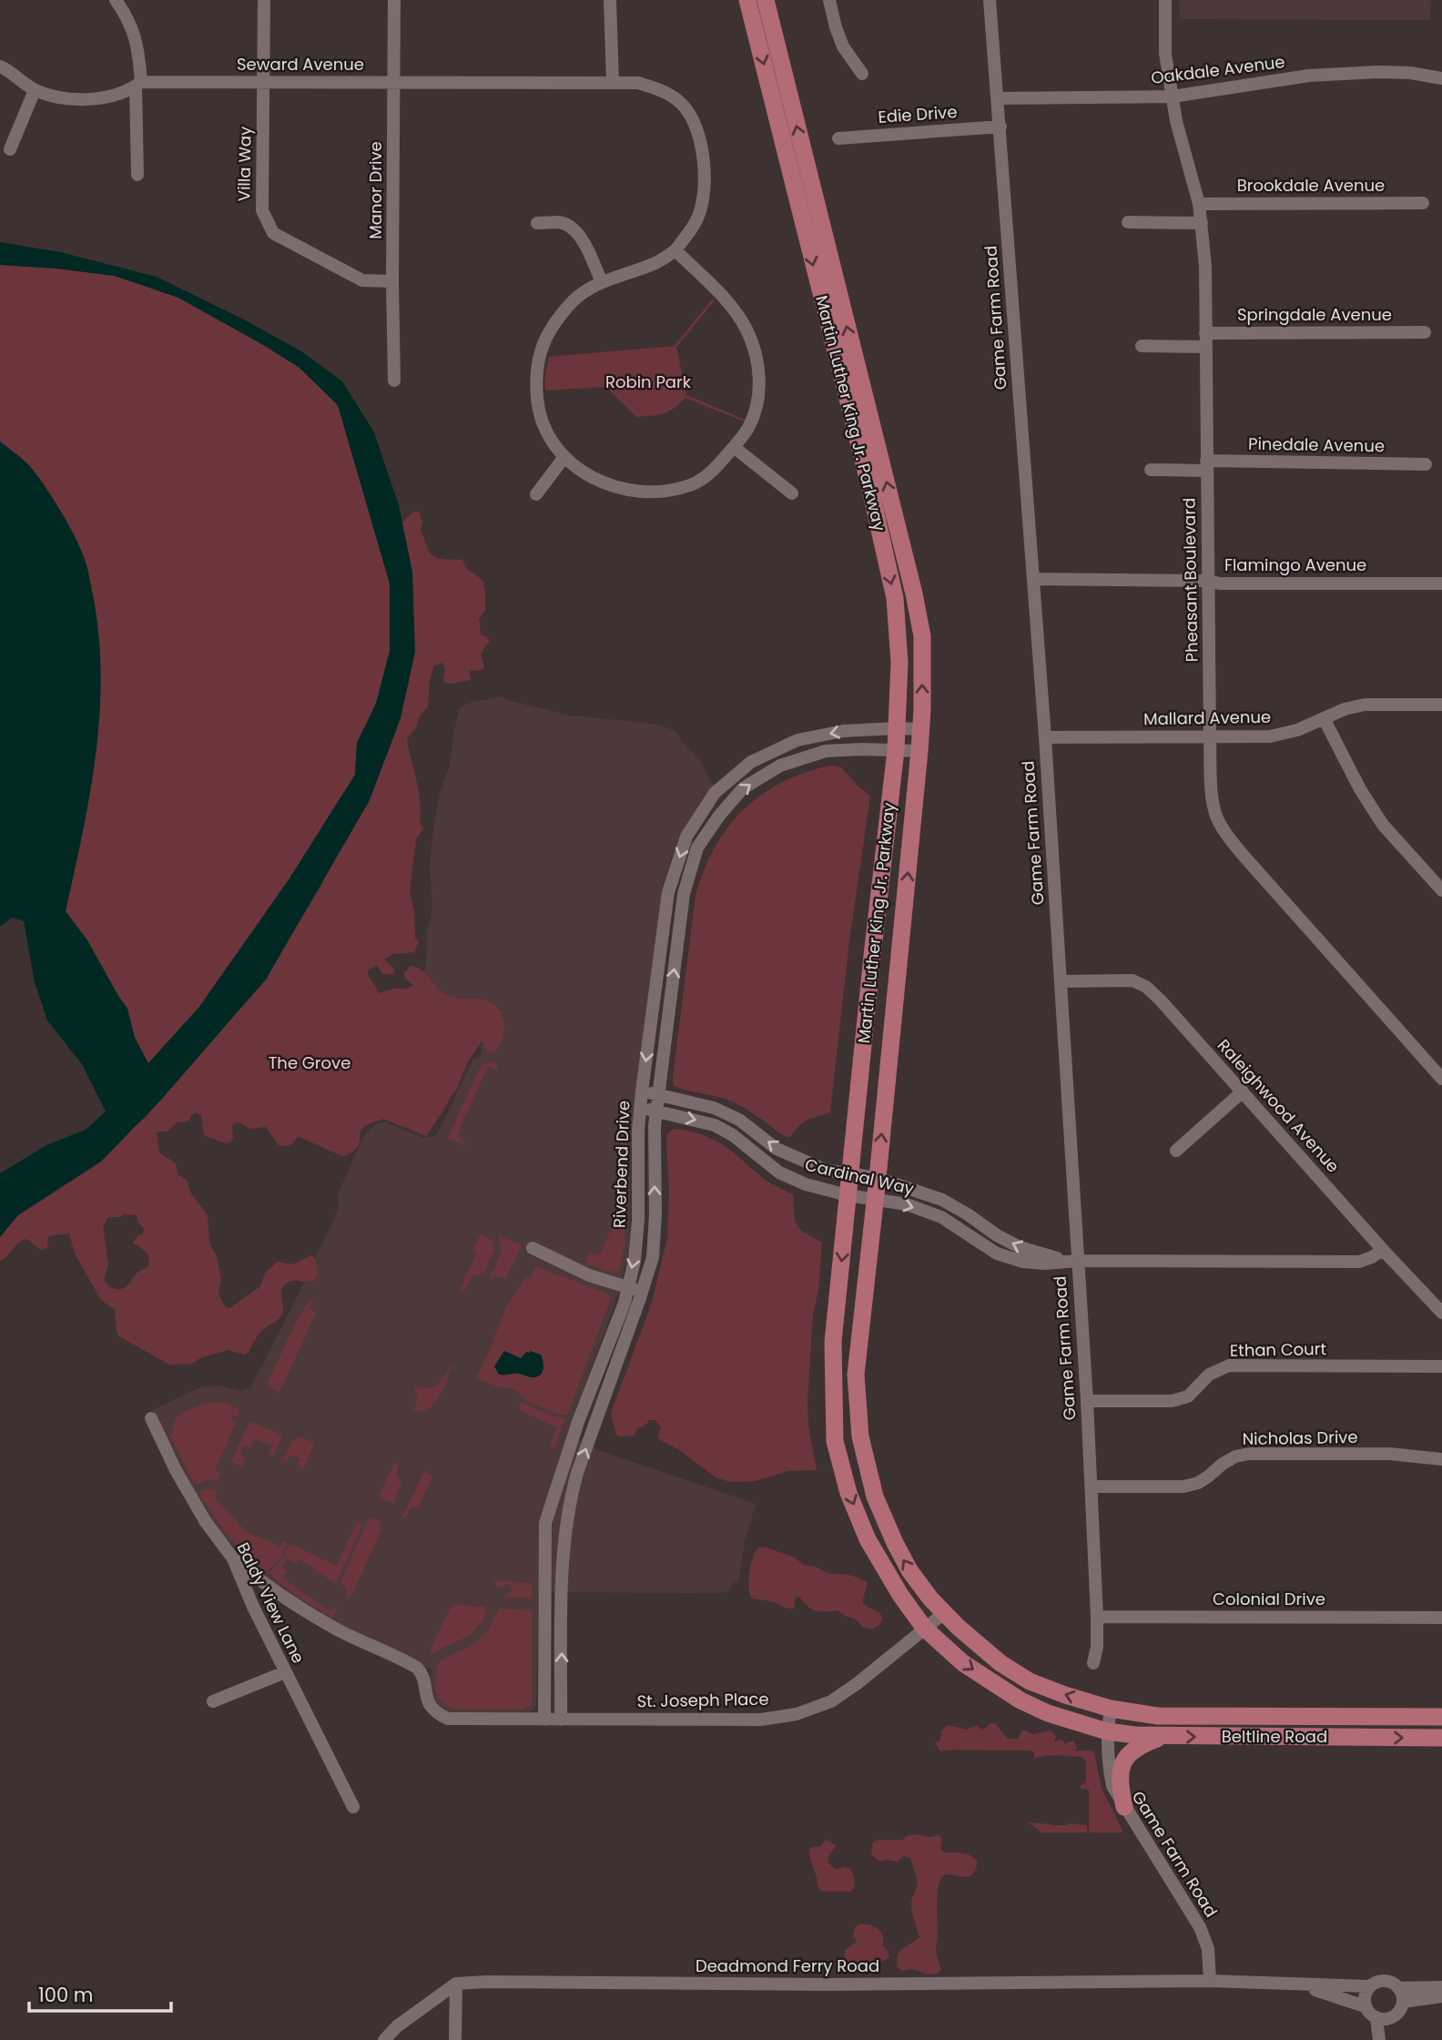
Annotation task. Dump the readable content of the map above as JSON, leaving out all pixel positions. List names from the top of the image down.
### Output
{
  "streets": {
    "main road": ["Martin Luther King Jr. Parkway", "Beltline Road"],
    "street": [
      "Seward Avenue",
      "Oakdale Avenue",
      "Edie Drive",
      "Villa Way",
      "Brookdale Avenue",
      "Manor Drive",
      "Springdale Avenue",
      "Game Farm Road",
      "Pinedale Avenue",
      "Flamingo Avenue",
      "Pheasant Boulevard",
      "Mallard Avenue",
      "Raleighwood Avenue",
      "Riverbend Drive",
      "Cardinal Way",
      "Ethan Court",
      "Nicholas Drive",
      "Colonial Drive",
      "Baldy View Lane",
      "St. Joseph Place",
      "Deadmond Ferry Road"
    ]
  },
  "crossings": [
    ["Seward Avenue", "Villa Way"],
    ["Seward Avenue", "Manor Drive"],
    ["Oakdale Avenue", "Game Farm Road"],
    ["Oakdale Avenue", "Pheasant Boulevard"],
    ["Edie Drive", "Game Farm Road"],
    ["Villa Way", "Manor Drive"],
    ["Brookdale Avenue", "Pheasant Boulevard"],
    ["Springdale Avenue", "Pheasant Boulevard"],
    ["Game Farm Road", "Martin Luther King Jr. Parkway"],
    ["Game Farm Road", "Flamingo Avenue"],
    ["Game Farm Road", "Mallard Avenue"],
    ["Game Farm Road", "Raleighwood Avenue"],
    ["Game Farm Road", "Cardinal Way"],
    ["Game Farm Road", "Ethan Court"],
    ["Game Farm Road", "Nicholas Drive"],
    ["Game Farm Road", "Colonial Drive"],
    ["Game Farm Road", "Beltline Road"],
    ["Game Farm Road", "Deadmond Ferry Road"],
    ["Martin Luther King Jr. Parkway", "Riverbend Drive"],
    ["Martin Luther King Jr. Parkway", "Cardinal Way"],
    ["Martin Luther King Jr. Parkway", "St. Joseph Place"],
    ["Martin Luther King Jr. Parkway", "Beltline Road"],
    ["Pinedale Avenue", "Pheasant Boulevard"],
    ["Flamingo Avenue", "Pheasant Boulevard"],
    ["Pheasant Boulevard", "Mallard Avenue"],
    ["Raleighwood Avenue", "Cardinal Way"],
    ["Riverbend Drive", "Cardinal Way"],
    ["Riverbend Drive", "St. Joseph Place"],
    ["Baldy View Lane", "St. Joseph Place"]
  ],
  "parks": ["Robin Park", "The Grove"],
  "scale_bar": "100 m"
}
